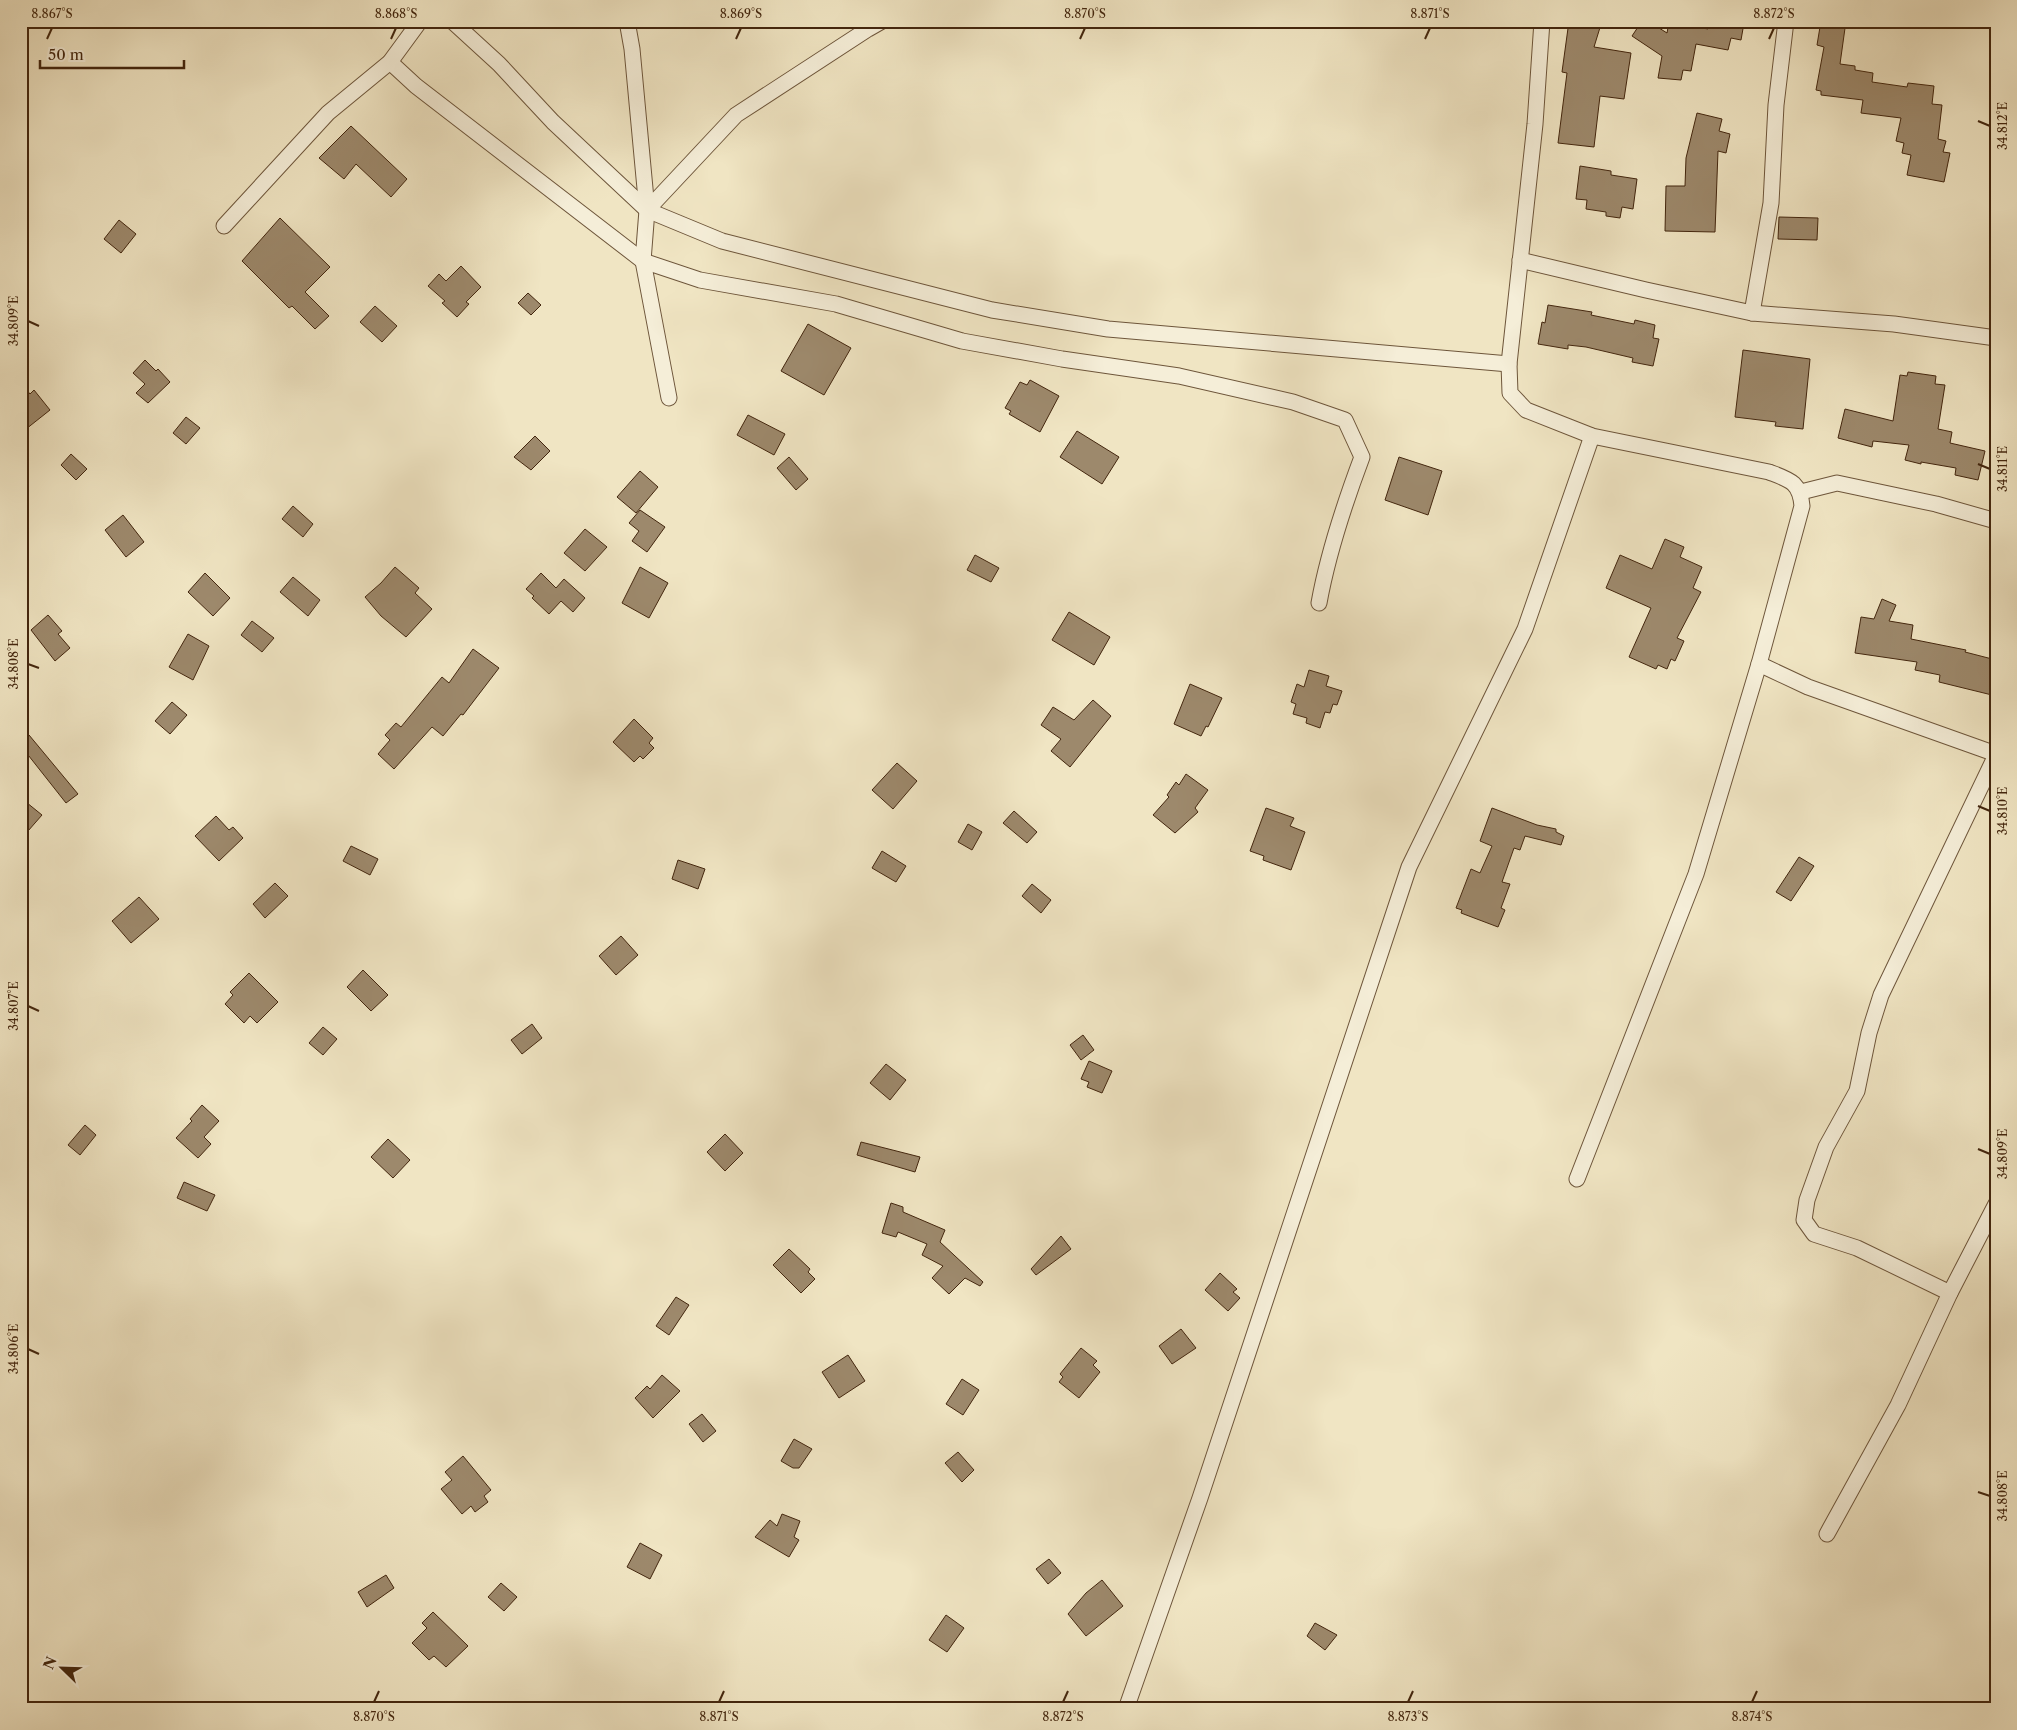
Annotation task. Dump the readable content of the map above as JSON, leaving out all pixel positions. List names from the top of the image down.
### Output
{
  "scale_bar": "50 m",
  "north": "top left",
  "coordinates": [
    "8.867°S",
    "8.868°S",
    "8.869°S",
    "8.870°S",
    "8.871°S",
    "8.872°S",
    "34.812°E",
    "34.809°E",
    "34.811°E",
    "34.808°E",
    "34.810°E",
    "34.807°E",
    "34.806°E",
    "8.873°S",
    "8.874°S"
  ]
}
